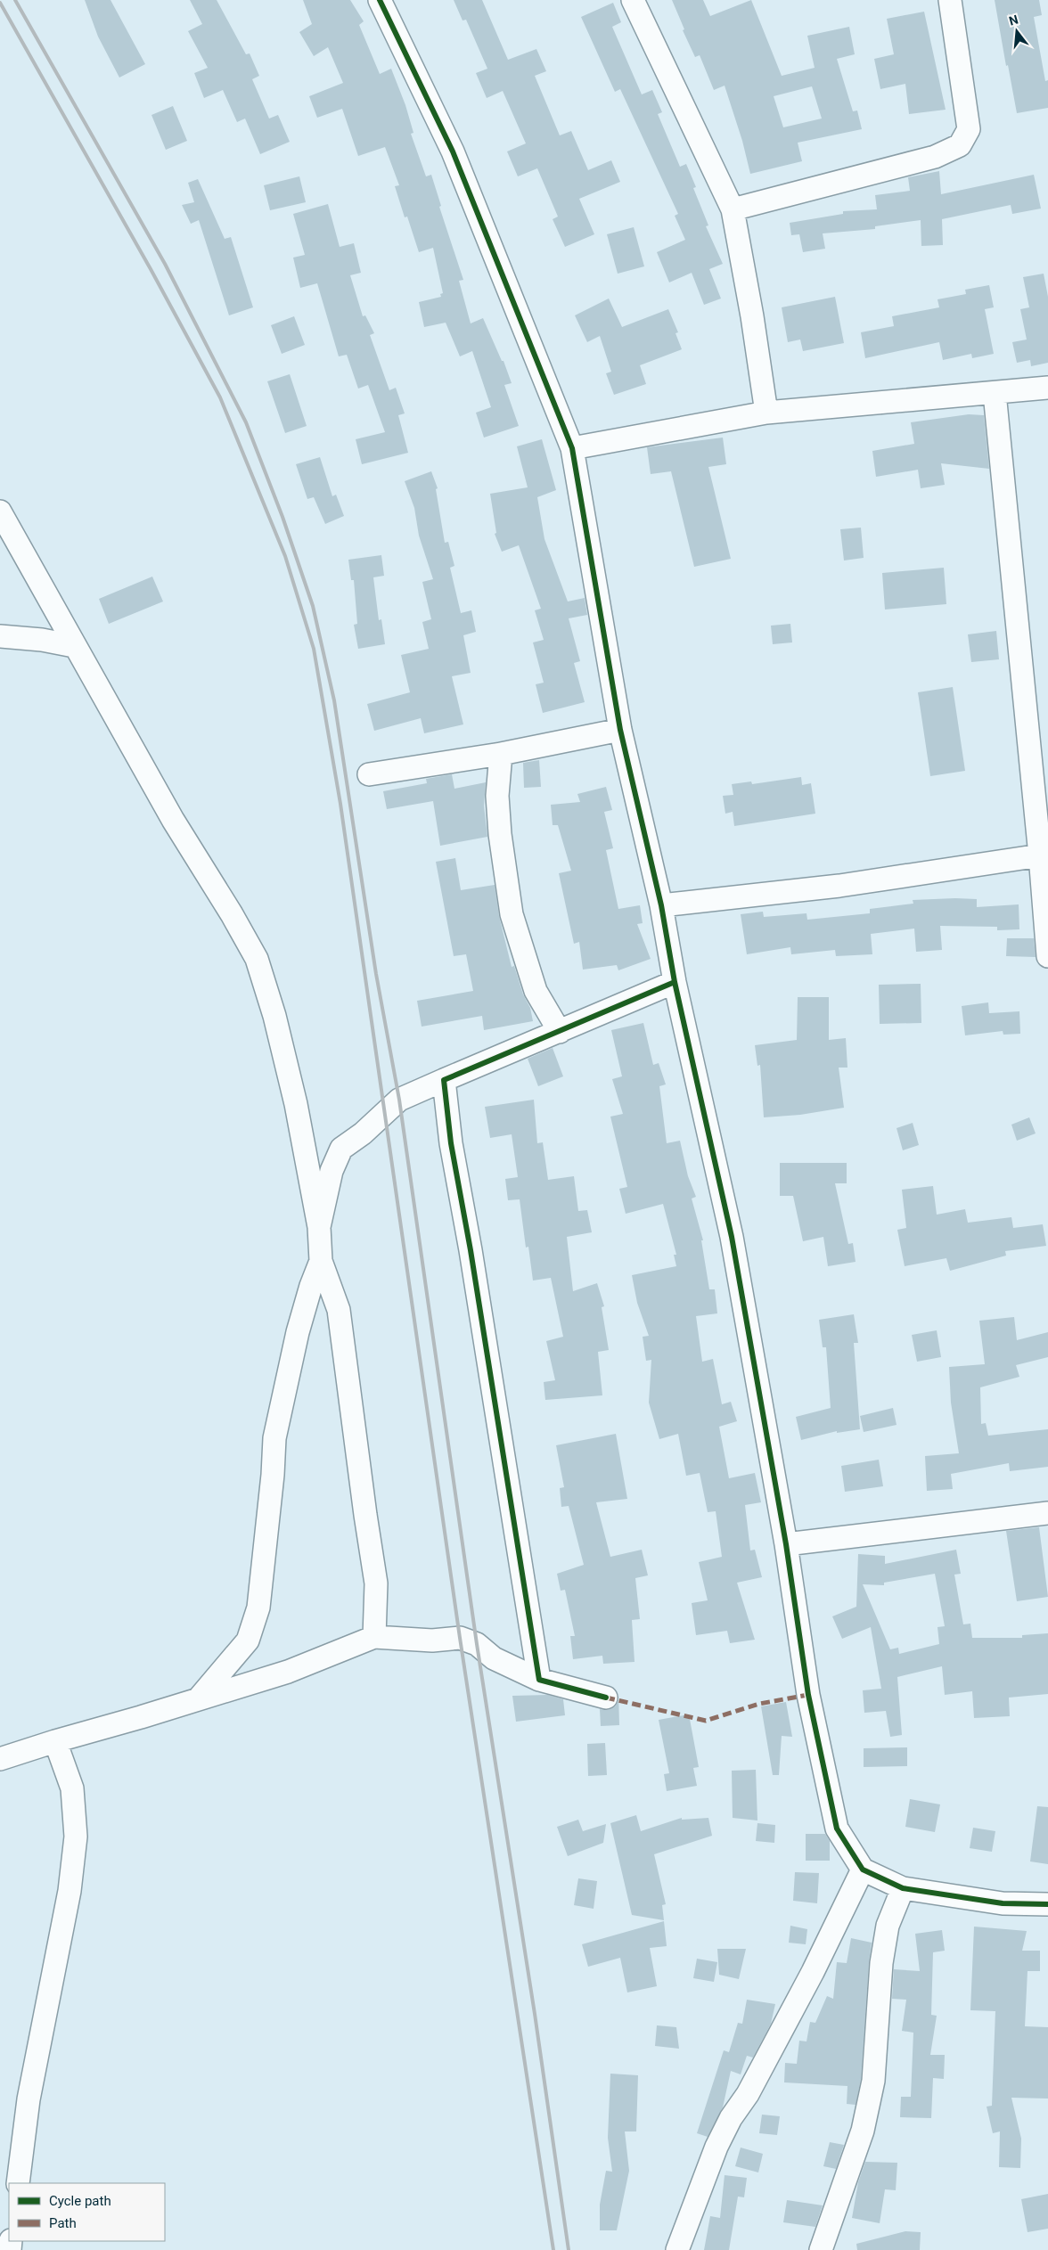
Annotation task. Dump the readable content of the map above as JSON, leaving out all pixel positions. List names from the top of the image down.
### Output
{
  "legend": ["Cycle path", "Path"],
  "north": "top"
}
